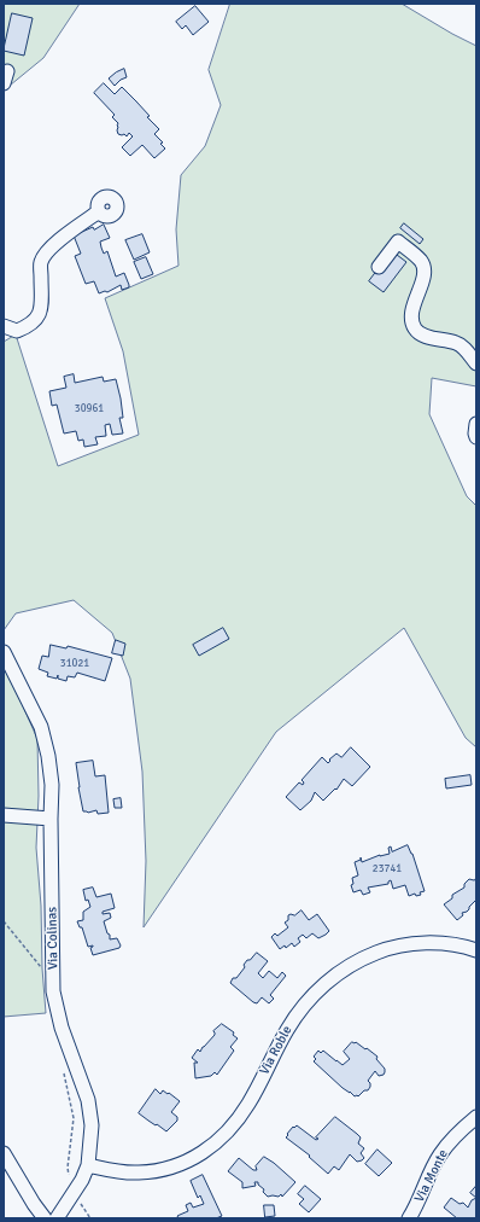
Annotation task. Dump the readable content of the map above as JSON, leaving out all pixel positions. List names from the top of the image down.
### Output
{
  "streets": {
    "street": ["Via Colinas", "Via Roble", "Via Monte"]
  },
  "crossings": [
    ["Via Colinas", "Via Roble"]
  ],
  "house_numbers": ["30961", "31021", "23741"]
}
